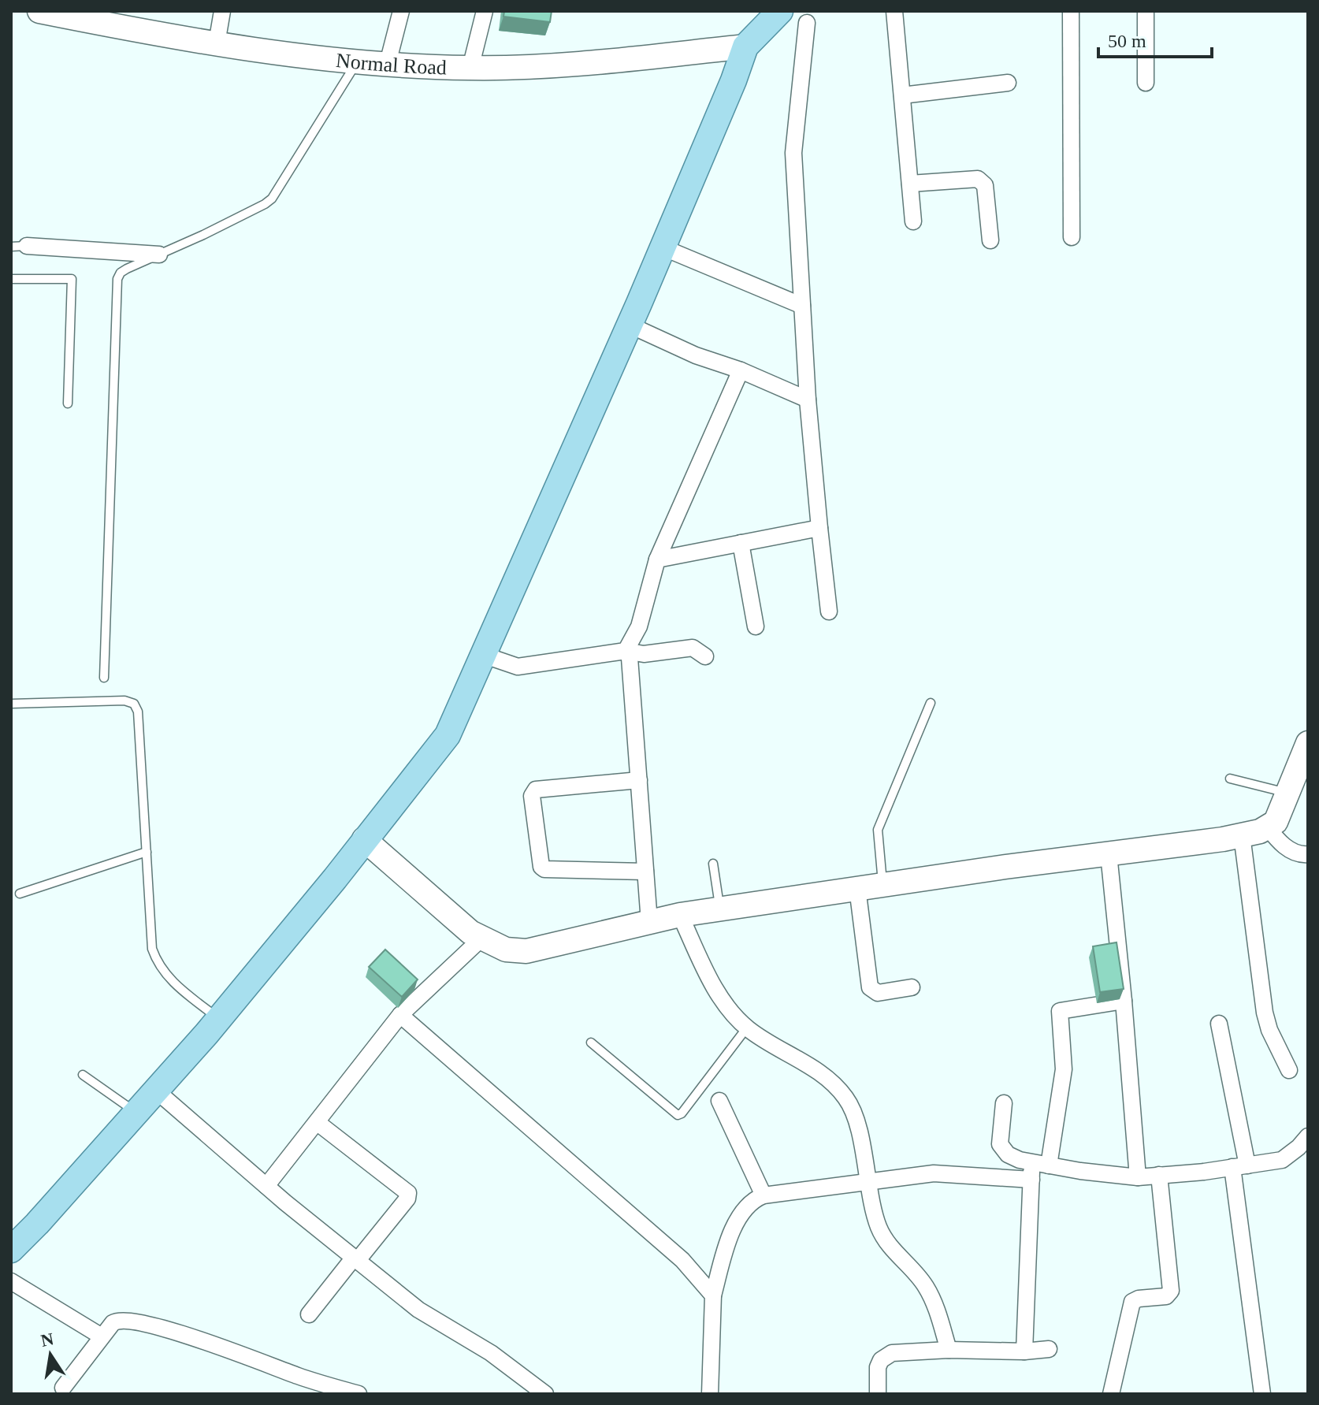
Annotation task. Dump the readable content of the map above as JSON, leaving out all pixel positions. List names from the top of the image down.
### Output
{
  "streets": {
    "main road": ["Normal Road"]
  },
  "scale_bar": "50 m",
  "north": "top"
}
